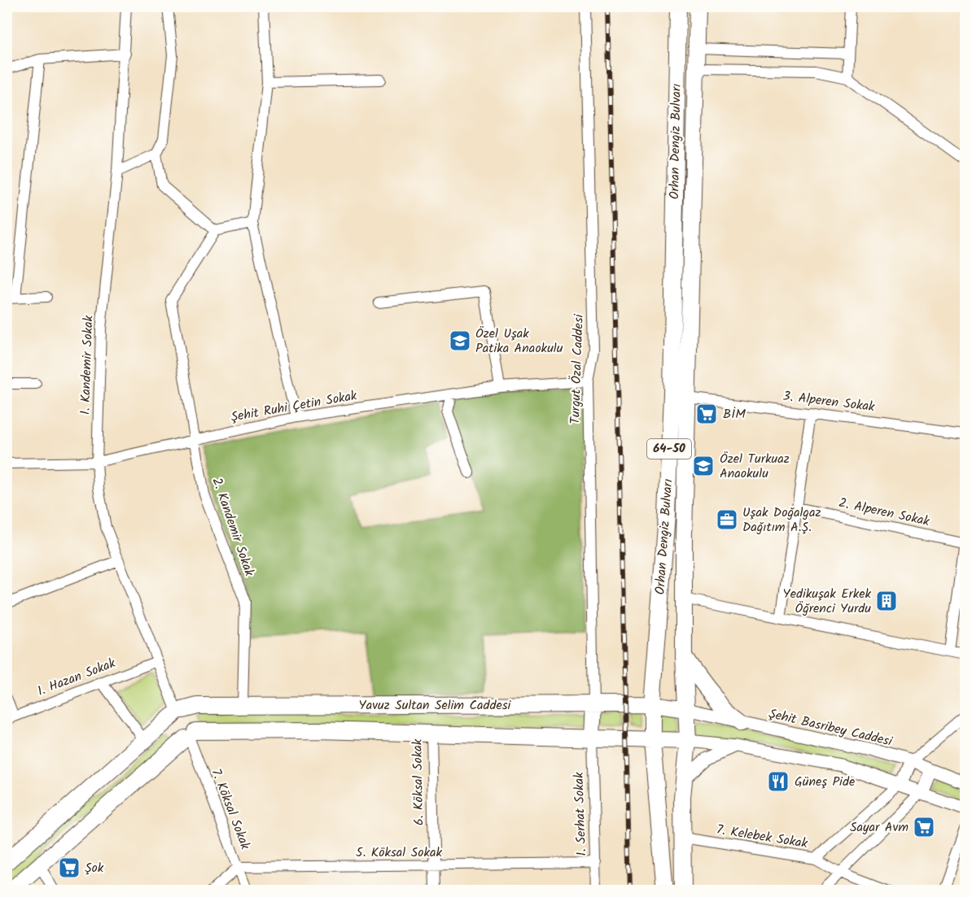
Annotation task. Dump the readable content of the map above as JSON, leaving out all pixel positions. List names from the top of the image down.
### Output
{
  "streets": {
    "main road": ["Orhan Dengiz Bulvarı", "64-50", "Yavuz Sultan Selim Caddesi"],
    "street": [
      "1. Kandemir Sokak",
      "Turgut Özal Caddesi",
      "3. Alperen Sokak",
      "Şehit Ruhi Çetin Sokak",
      "2. Alperen Sokak",
      "2. Kandemir Sokak",
      "1. Hazan Sokak",
      "Şehit Basribey Caddesi",
      "6. Köksal Sokak",
      "7. Köksal Sokak",
      "1. Serhat Sokak",
      "7. Kelebek Sokak",
      "5. Köksal Sokak"
    ]
  },
  "crossings": [
    ["Orhan Dengiz Bulvarı", "3. Alperen Sokak"],
    ["Orhan Dengiz Bulvarı", "Yavuz Sultan Selim Caddesi"],
    ["Orhan Dengiz Bulvarı", "Şehit Basribey Caddesi"],
    ["Orhan Dengiz Bulvarı", "7. Kelebek Sokak"],
    ["1. Kandemir Sokak", "Şehit Ruhi Çetin Sokak"],
    ["1. Kandemir Sokak", "1. Hazan Sokak"],
    ["1. Kandemir Sokak", "Yavuz Sultan Selim Caddesi"],
    ["1. Kandemir Sokak", "7. Köksal Sokak"],
    ["Turgut Özal Caddesi", "Şehit Ruhi Çetin Sokak"],
    ["Turgut Özal Caddesi", "Yavuz Sultan Selim Caddesi"],
    ["Şehit Ruhi Çetin Sokak", "2. Kandemir Sokak"],
    ["2. Kandemir Sokak", "Yavuz Sultan Selim Caddesi"],
    ["Yavuz Sultan Selim Caddesi", "Şehit Basribey Caddesi"],
    ["Yavuz Sultan Selim Caddesi", "6. Köksal Sokak"],
    ["Yavuz Sultan Selim Caddesi", "7. Köksal Sokak"],
    ["Yavuz Sultan Selim Caddesi", "1. Serhat Sokak"],
    ["6. Köksal Sokak", "5. Köksal Sokak"],
    ["7. Köksal Sokak", "5. Köksal Sokak"],
    ["1. Serhat Sokak", "5. Köksal Sokak"]
  ],
  "places": {
    "school or university": ["Özel Uşak Patika Anaokulu", "Özel Turkuaz Anaokulu"],
    "supermarket": ["BİM", "Sayar Avm", "Şok"],
    "office": ["Uşak Doğalgaz Dağıtım A.Ş."],
    "building": ["Yedikuşak Erkek Öğrenci Yurdu"],
    "restaurant": ["Güneş Pide"]
  }
}
